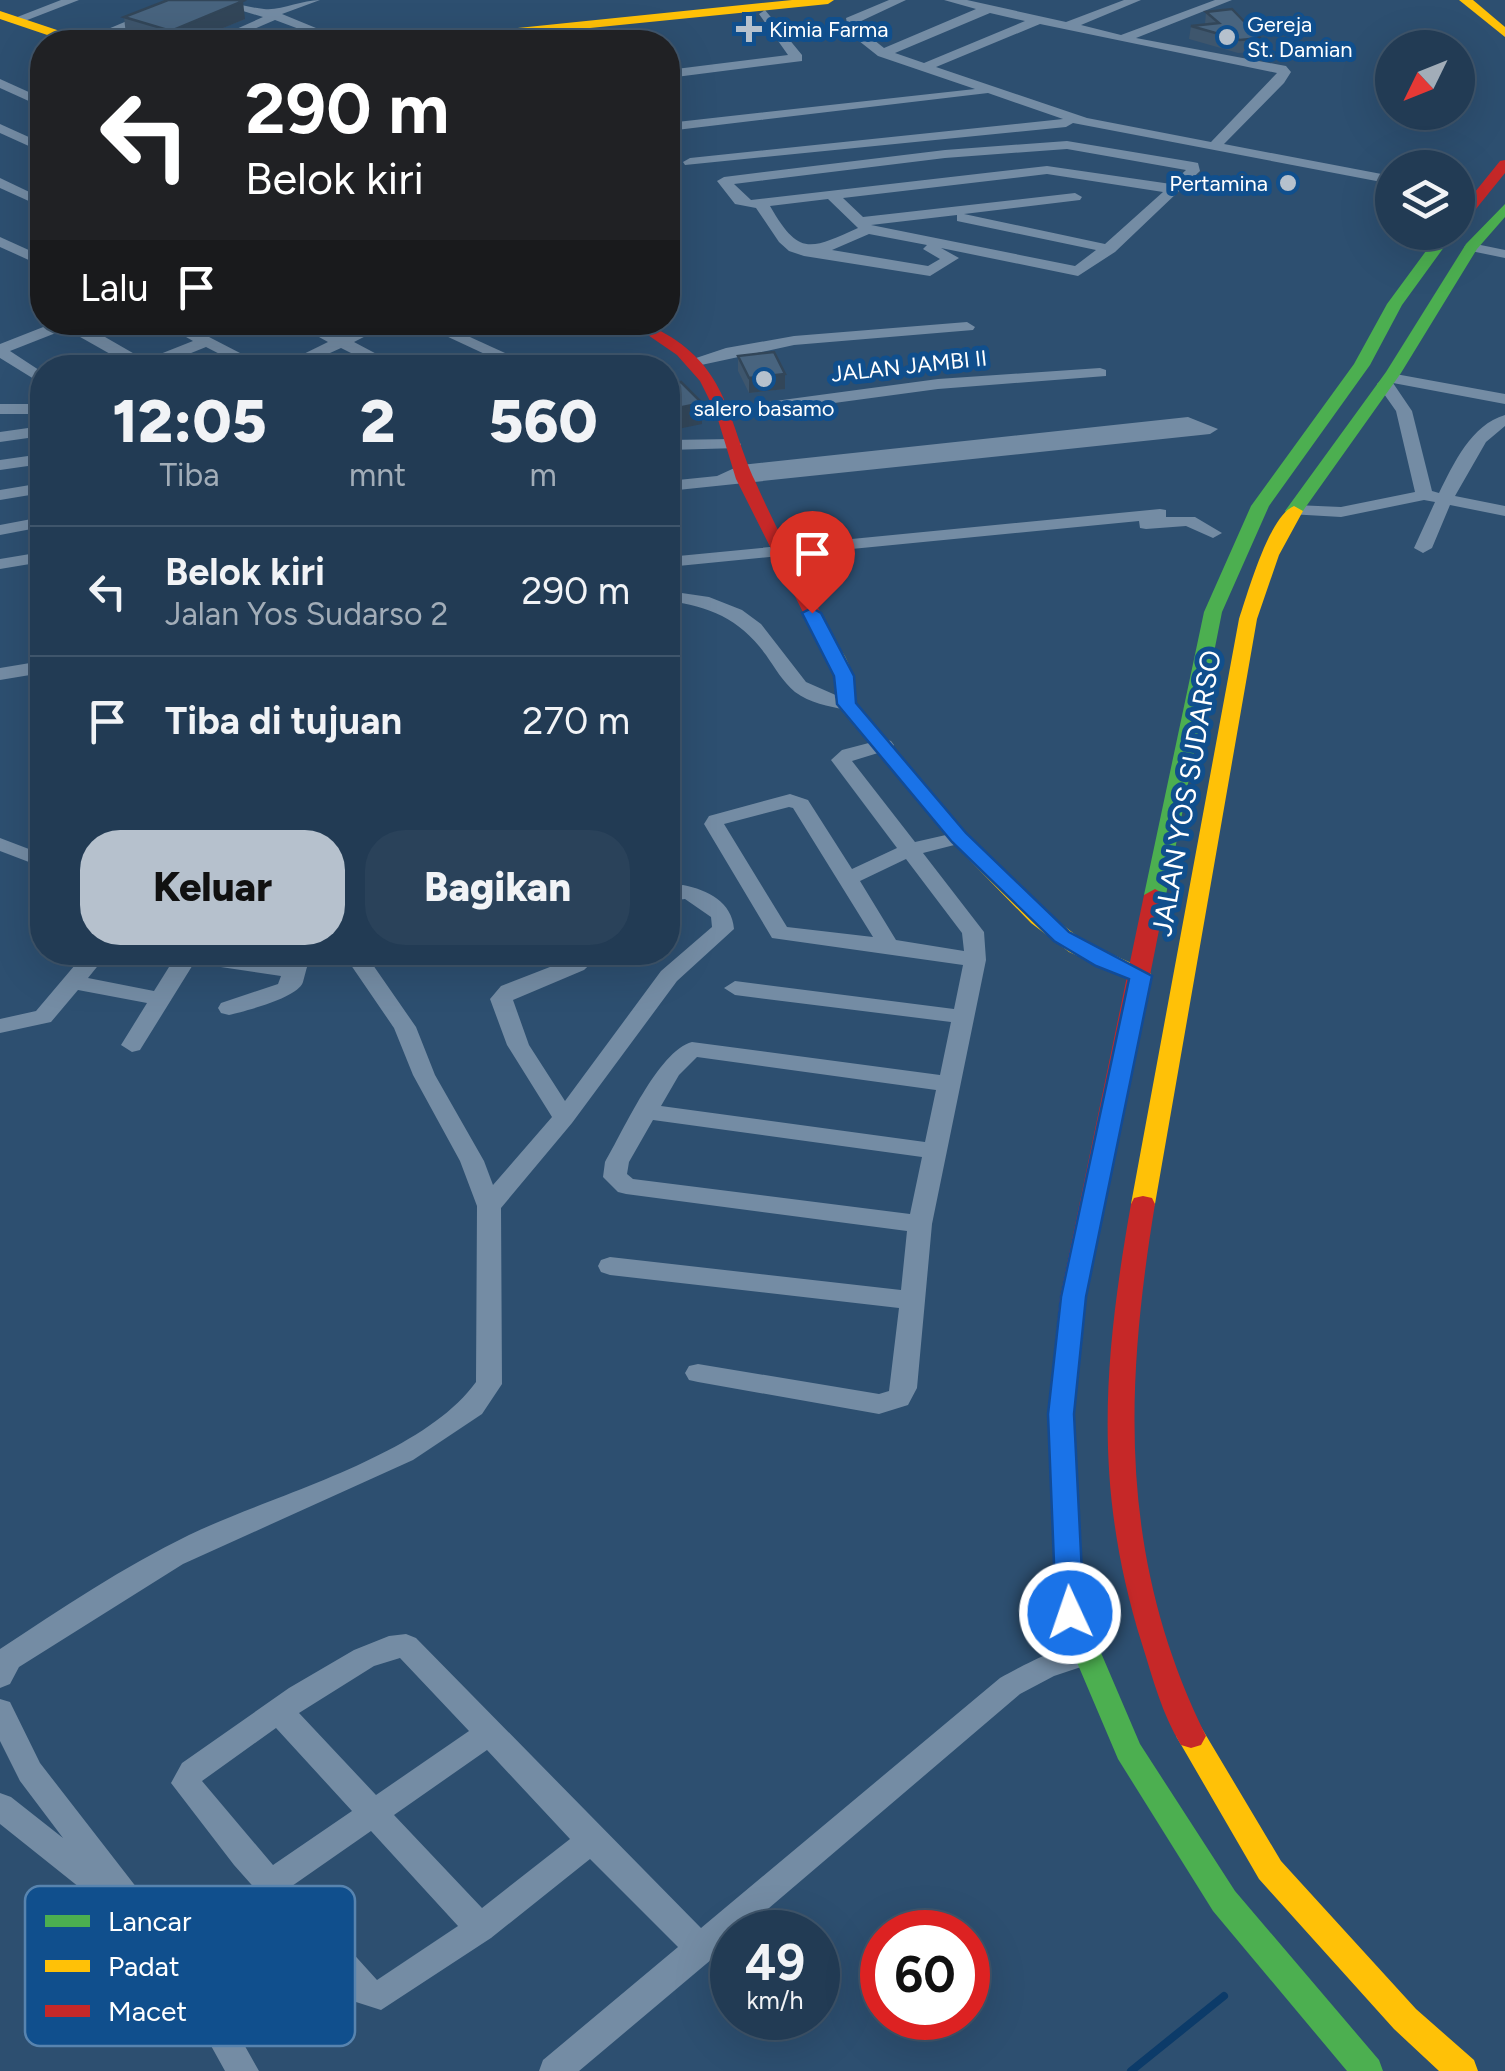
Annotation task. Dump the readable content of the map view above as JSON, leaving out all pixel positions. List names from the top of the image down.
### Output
{
  "streets": {
    "main road": ["JALAN YOS SUDARSO"],
    "street": ["JALAN JAMBI II"]
  },
  "places": {
    "health": ["Kimia Farma"],
    "other": ["Gereja St. Damian", "Pertamina", "salero basamo"]
  },
  "legend": ["Lancar", "Padat", "Macet"],
  "north": "bottom left",
  "page": {
    "turn": ["290 m", "Belok kiri"],
    "then": "Lalu",
    "eta": [
      "12:05",
      "Tiba",
      "2",
      "mnt",
      "560",
      "m"
    ],
    "list": [
      {
        "name": "Belok kiri",
        "note": "Jalan Yos Sudarso 2",
        "value": "290 m"
      },
      {
        "name": "Tiba di tujuan",
        "value": "270 m"
      }
    ],
    "buttons": ["Keluar", "Bagikan"],
    "speed": "49 km/h",
    "limit": "60"
  }
}
